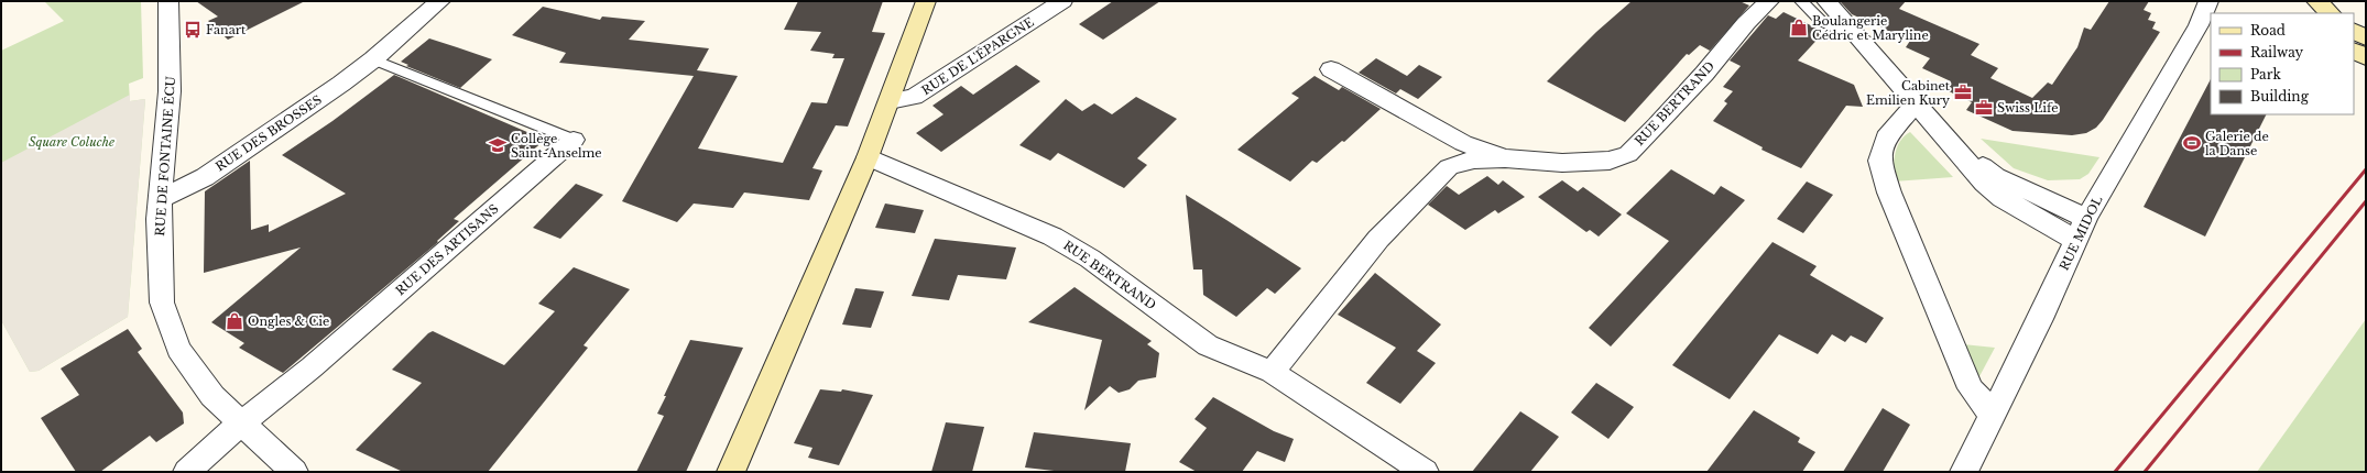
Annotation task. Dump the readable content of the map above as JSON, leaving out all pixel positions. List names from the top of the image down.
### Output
{
  "streets": {
    "street": [
      "RUE DE L'ÉPARGNE",
      "RUE BERTRAND",
      "RUE DES BROSSES",
      "RUE DE FONTAINE ÉCU",
      "RUE MIDOL",
      "RUE DES ARTISANS"
    ]
  },
  "crossings": [
    ["RUE DES BROSSES", "RUE DE FONTAINE ÉCU"],
    ["RUE DES BROSSES", "RUE DES ARTISANS"],
    ["RUE DE FONTAINE ÉCU", "RUE DES ARTISANS"]
  ],
  "parks": ["Square Coluche"],
  "places": {
    "shop": ["Boulangerie Cédric et Maryline", "Ongles & Cie"],
    "bus stop": ["Fanart"],
    "office": ["Cabinet Emilien Kury", "Swiss Life"],
    "sports": ["Galerie de la Danse"],
    "school or university": ["Collège Saint-Anselme"]
  },
  "legend": [
    "Road",
    "Railway",
    "Park",
    "Building"
  ]
}
